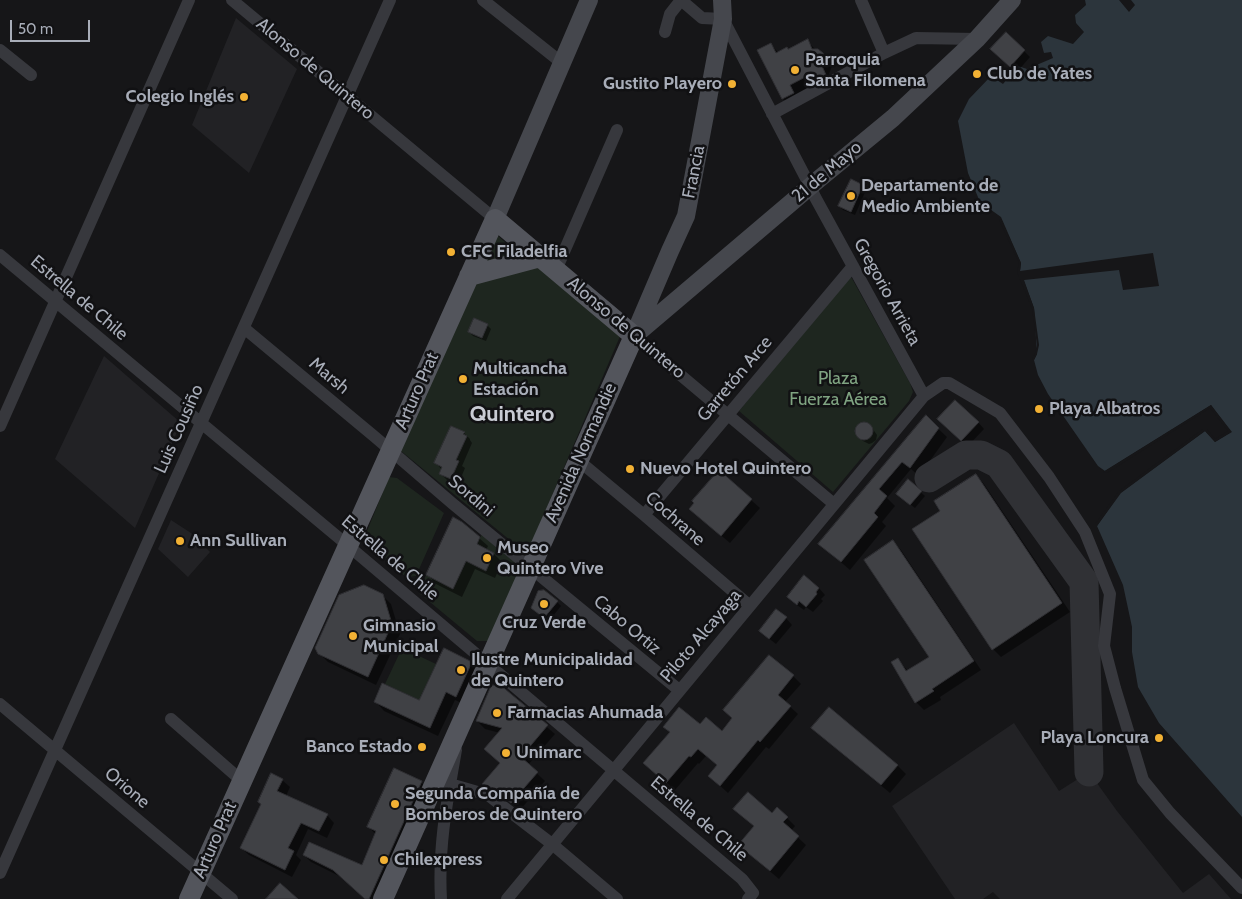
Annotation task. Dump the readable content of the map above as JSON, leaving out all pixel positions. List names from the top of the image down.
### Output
{
  "streets": {
    "main road": ["Alonso de Quintero", "Arturo Prat", "Avenida Normandie"],
    "street": [
      "Francia",
      "21 de Mayo",
      "Gregorio Arrieta",
      "Estrella de Chile",
      "Marsh",
      "Garretón Arce",
      "Luis Cousiño",
      "Sordini",
      "Cochrane",
      "Cabo Ortiz",
      "Piloto Alcayaga",
      "Orione"
    ]
  },
  "crossings": [
    ["Alonso de Quintero", "Francia"],
    ["Alonso de Quintero", "21 de Mayo"],
    ["Alonso de Quintero", "Garretón Arce"],
    ["Alonso de Quintero", "Arturo Prat"],
    ["Alonso de Quintero", "Luis Cousiño"],
    ["Alonso de Quintero", "Avenida Normandie"],
    ["Alonso de Quintero", "Piloto Alcayaga"],
    ["Francia", "21 de Mayo"],
    ["Francia", "Gregorio Arrieta"],
    ["Francia", "Avenida Normandie"],
    ["21 de Mayo", "Gregorio Arrieta"],
    ["21 de Mayo", "Avenida Normandie"],
    ["Gregorio Arrieta", "Garretón Arce"],
    ["Gregorio Arrieta", "Piloto Alcayaga"],
    ["Estrella de Chile", "Arturo Prat"],
    ["Estrella de Chile", "Luis Cousiño"],
    ["Estrella de Chile", "Avenida Normandie"],
    ["Estrella de Chile", "Piloto Alcayaga"],
    ["Marsh", "Arturo Prat"],
    ["Marsh", "Luis Cousiño"],
    ["Marsh", "Sordini"],
    ["Garretón Arce", "Cochrane"],
    ["Arturo Prat", "Sordini"],
    ["Arturo Prat", "Orione"],
    ["Luis Cousiño", "Orione"],
    ["Avenida Normandie", "Sordini"],
    ["Avenida Normandie", "Cochrane"],
    ["Avenida Normandie", "Cabo Ortiz"],
    ["Sordini", "Cabo Ortiz"],
    ["Cochrane", "Piloto Alcayaga"],
    ["Cabo Ortiz", "Piloto Alcayaga"]
  ],
  "districts": ["Quintero"],
  "parks": ["Plaza Fuerza Aérea"],
  "places": [
    "Parroquia Santa Filomena",
    "Club de Yates",
    "Gustito Playero",
    "Colegio Inglés",
    "Departamento de Medio Ambiente",
    "CFC Filadelfia",
    "Multicancha Estación",
    "Playa Albatros",
    "Nuevo Hotel Quintero",
    "Ann Sullivan",
    "Museo Quintero Vive",
    "Cruz Verde",
    "Gimnasio Municipal",
    "Ilustre Municipalidad de Quintero",
    "Farmacias Ahumada",
    "Playa Loncura",
    "Banco Estado",
    "Unimarc",
    "Segunda Compañía de Bomberos de Quintero",
    "Chilexpress"
  ],
  "scale_bar": "50 m"
}
